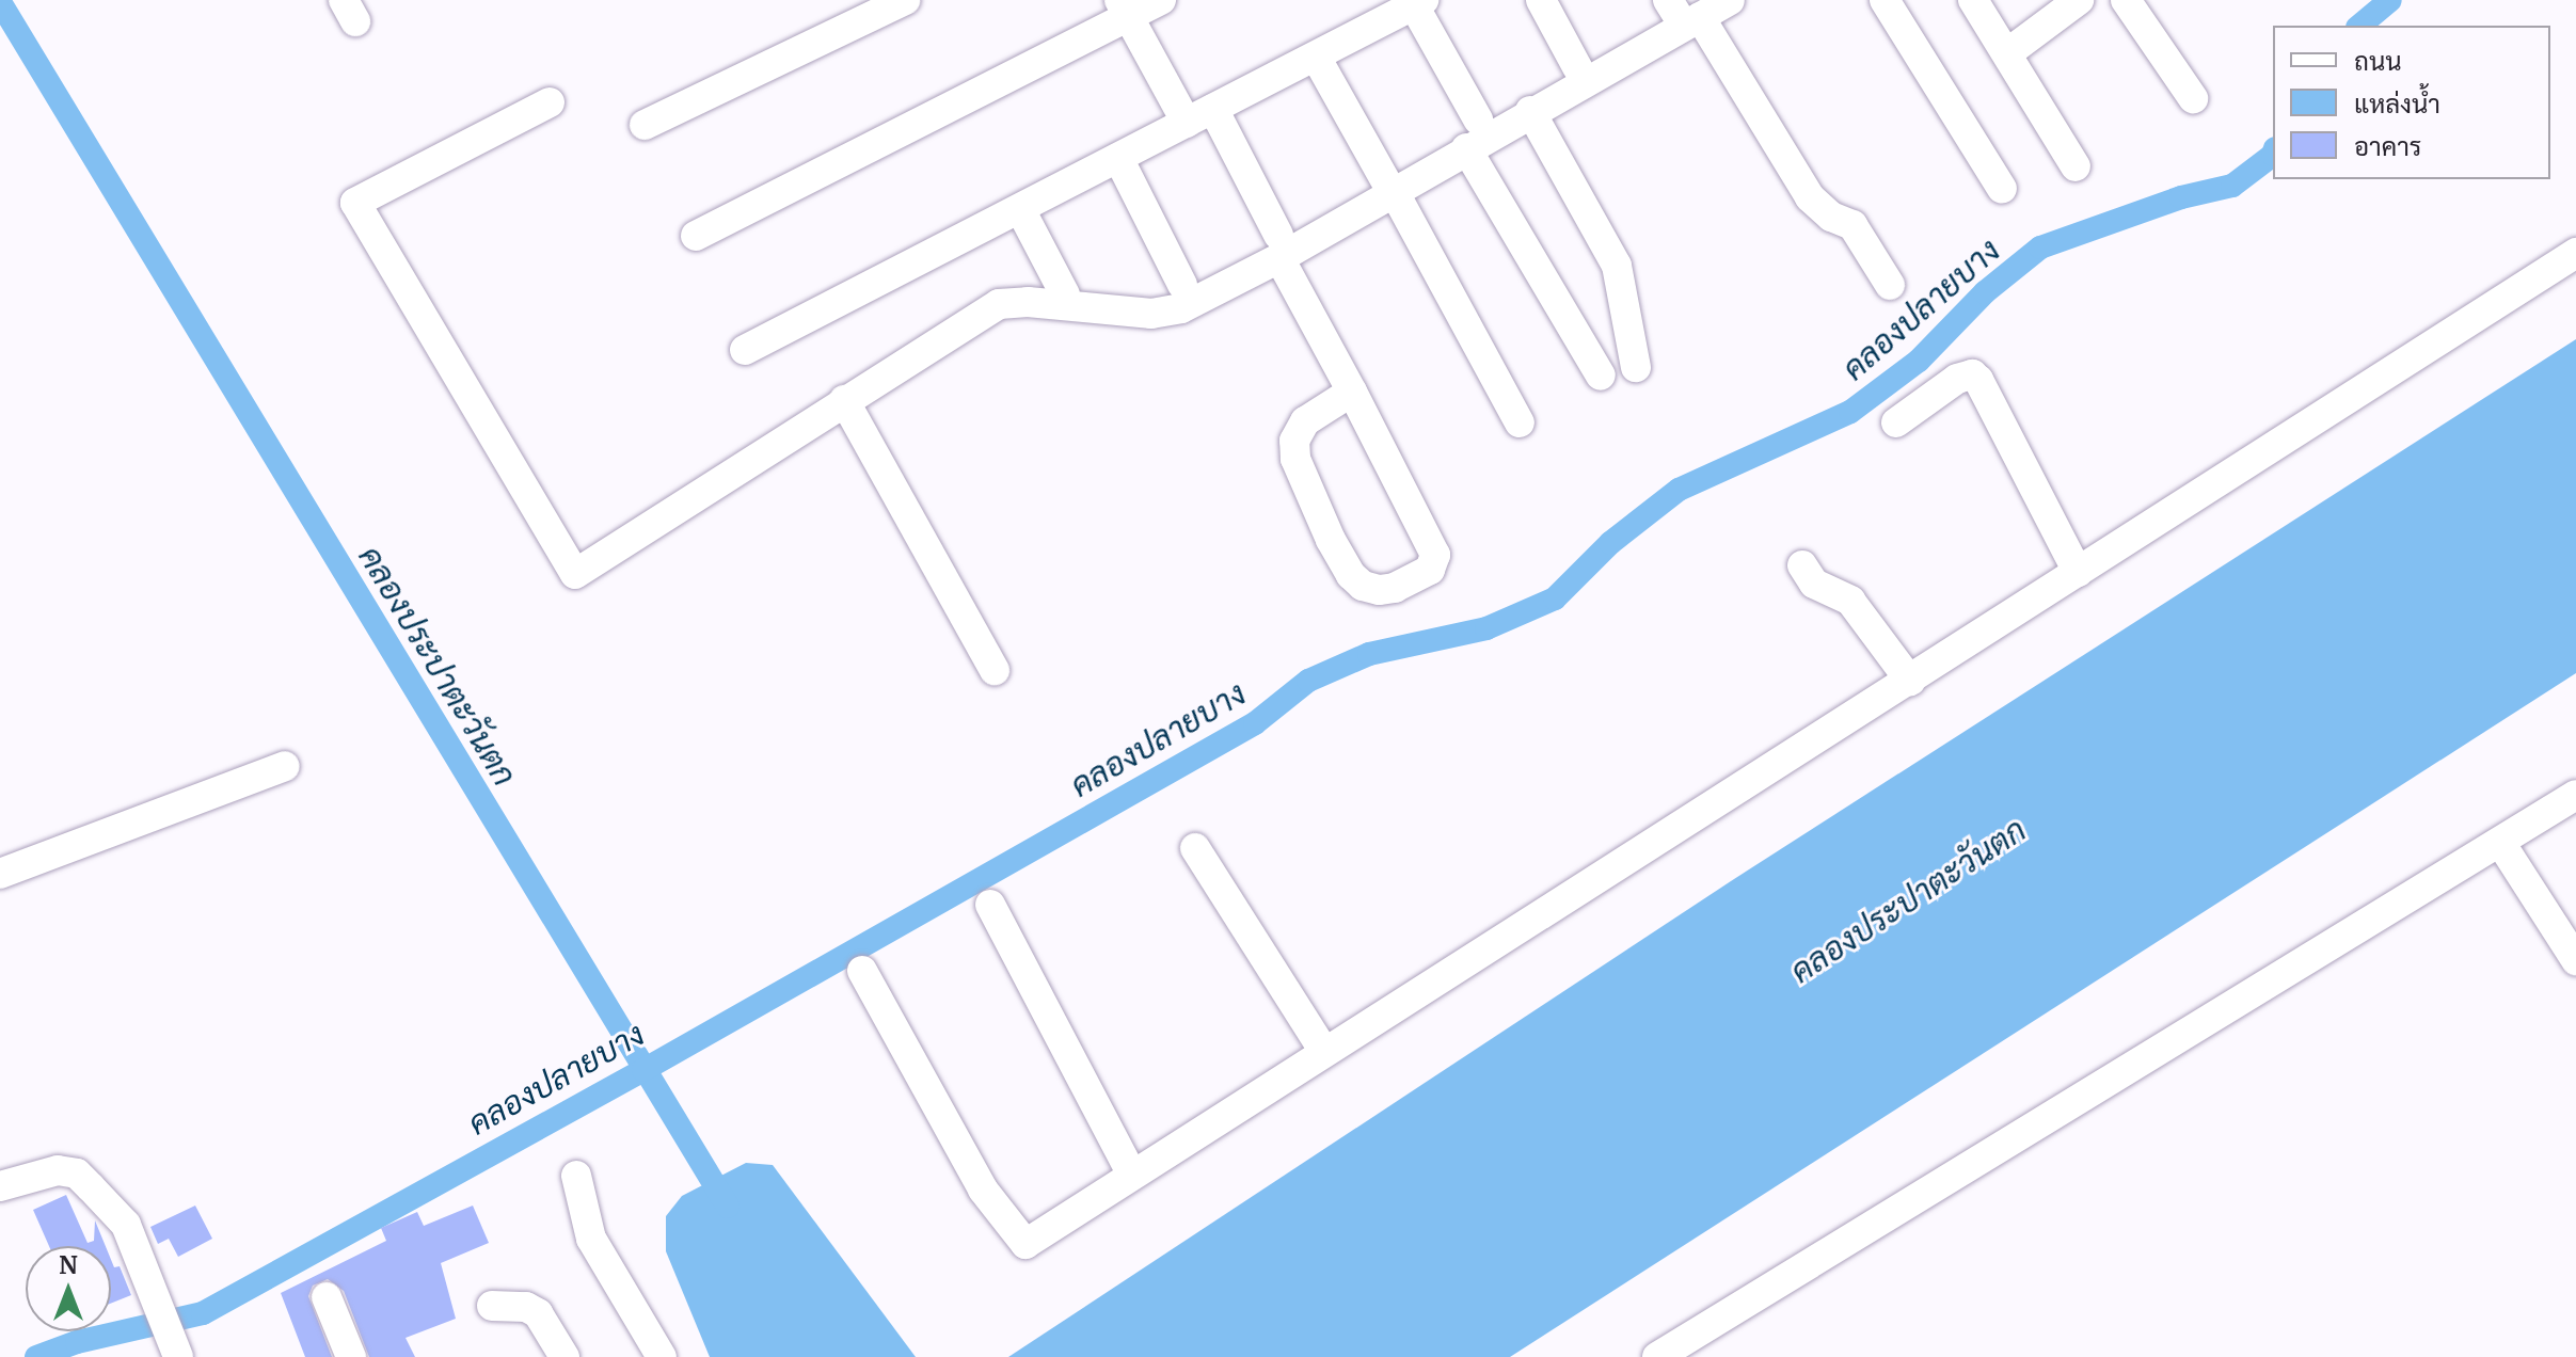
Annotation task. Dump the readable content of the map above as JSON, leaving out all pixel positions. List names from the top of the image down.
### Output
{
  "water": ["คลองปลายบาง", "คลองประปาตะวันตก"],
  "legend": ["ถนน", "แหล่งน้ำ", "อาคาร"],
  "north": "top"
}
